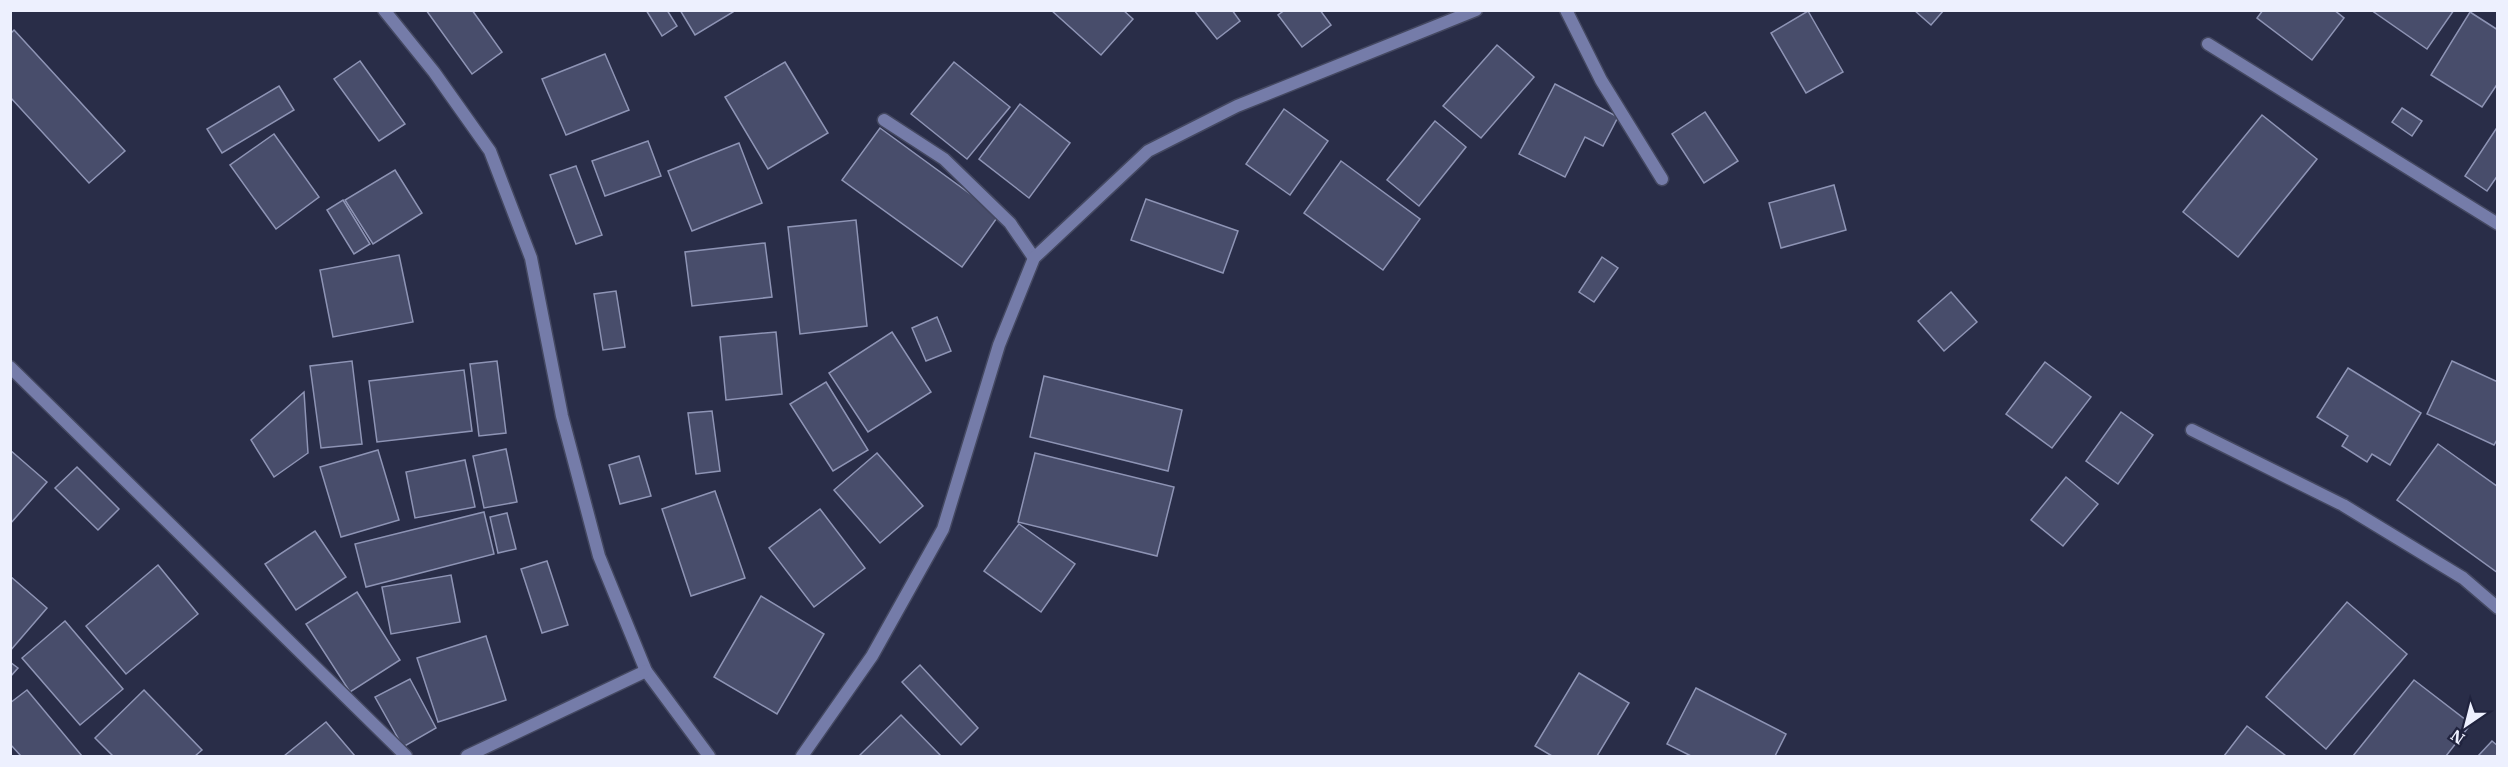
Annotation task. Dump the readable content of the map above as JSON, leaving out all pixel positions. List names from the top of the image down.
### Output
{
  "north": "bottom left"
}
